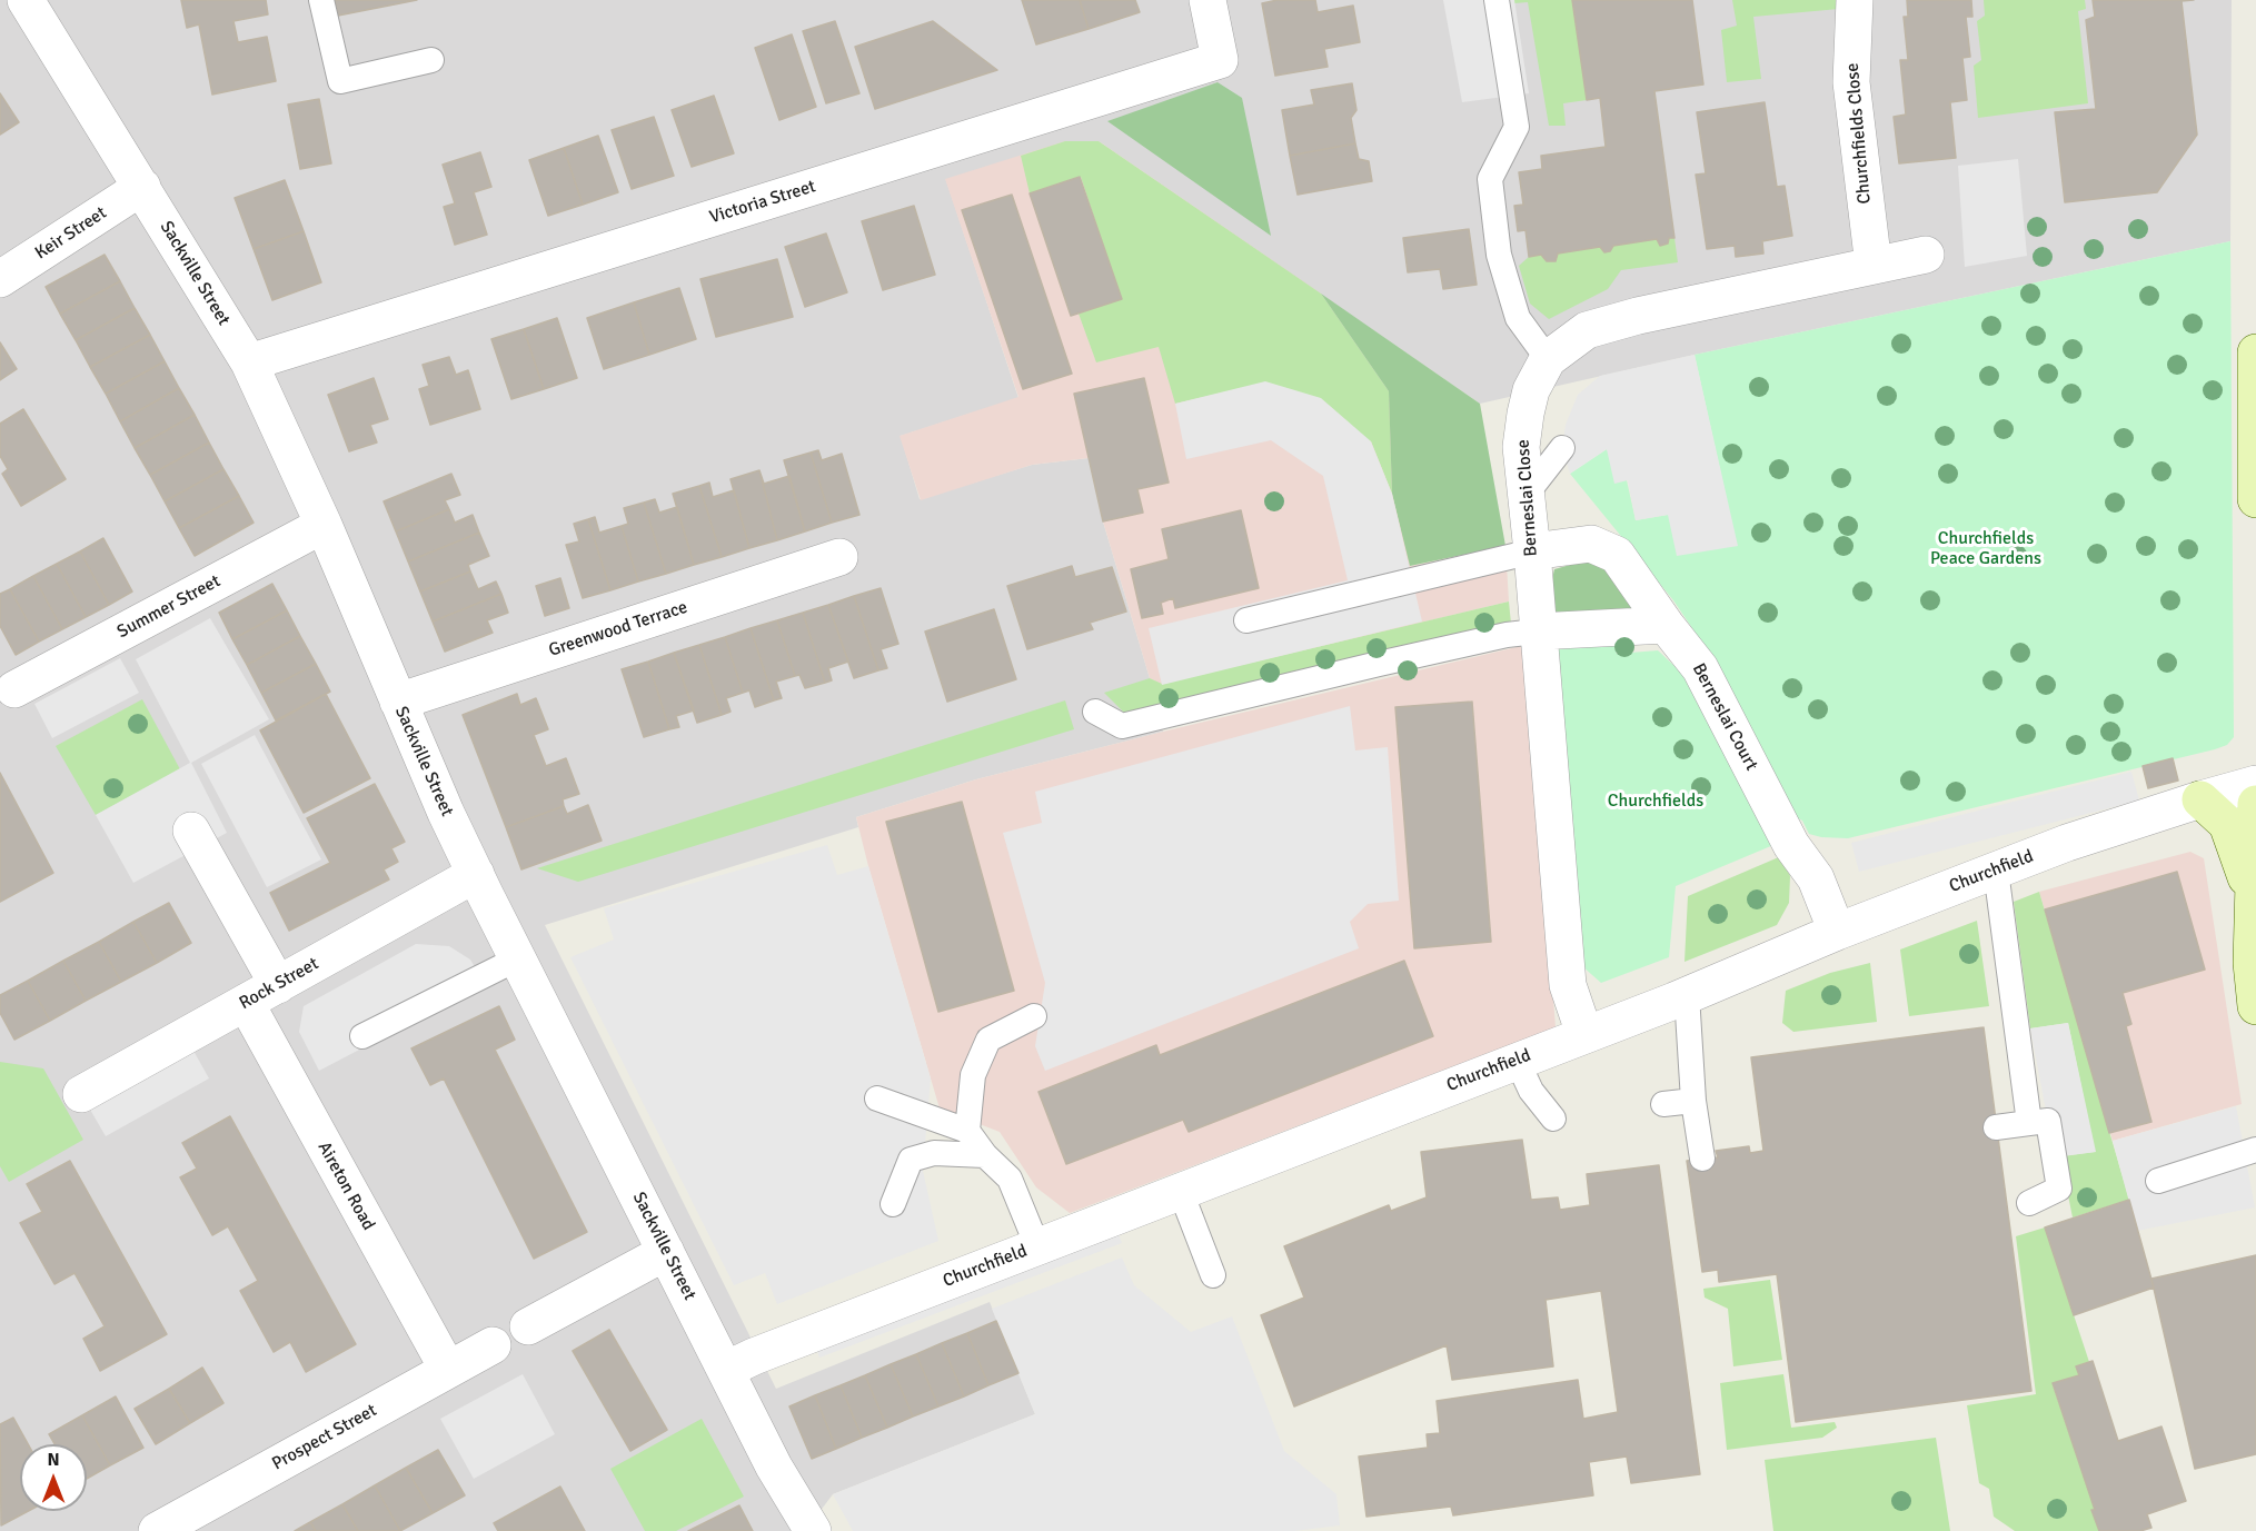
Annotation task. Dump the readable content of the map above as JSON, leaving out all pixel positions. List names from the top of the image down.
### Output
{
  "streets": {
    "street": [
      "Churchfields Close",
      "Victoria Street",
      "Keir Street",
      "Sackville Street",
      "Berneslai Close",
      "Summer Street",
      "Greenwood Terrace",
      "Berneslai Court",
      "Churchfield",
      "Rock Street",
      "Aireton Road",
      "Prospect Street"
    ]
  },
  "crossings": [
    ["Churchfields Close", "Berneslai Close"],
    ["Victoria Street", "Sackville Street"],
    ["Keir Street", "Sackville Street"],
    ["Sackville Street", "Summer Street"],
    ["Sackville Street", "Greenwood Terrace"],
    ["Sackville Street", "Churchfield"],
    ["Sackville Street", "Rock Street"],
    ["Berneslai Close", "Berneslai Court"],
    ["Berneslai Close", "Churchfield"],
    ["Berneslai Court", "Churchfield"],
    ["Rock Street", "Aireton Road"],
    ["Aireton Road", "Prospect Street"]
  ],
  "parks": ["Churchfields Peace Gardens", "Churchfields"],
  "north": "top"
}
